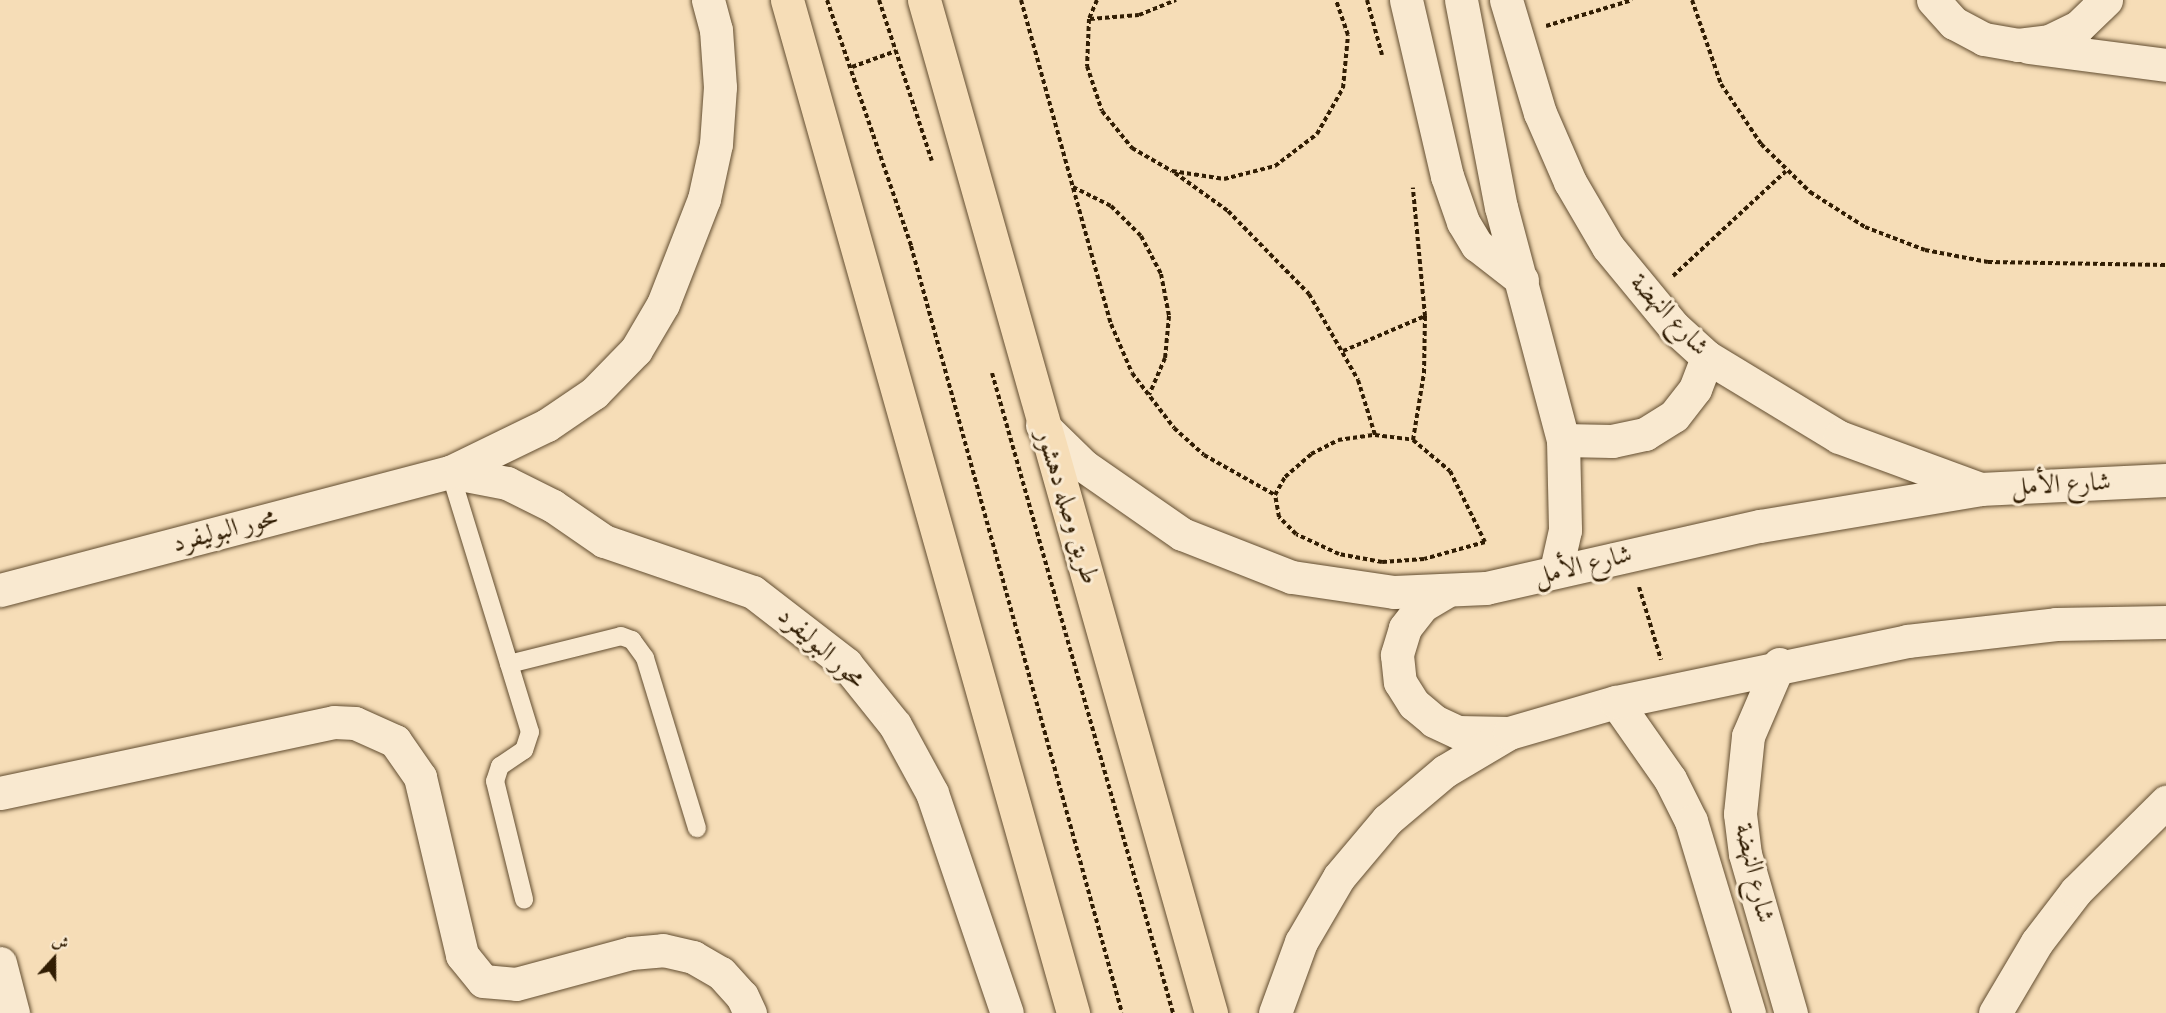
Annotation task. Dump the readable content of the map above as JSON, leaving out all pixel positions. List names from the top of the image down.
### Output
{
  "streets": {
    "main road": ["طريق وصله دهشور"],
    "street": ["شارع النهضة", "شارع الأمل", "محور البوليفرد"]
  },
  "crossings": [
    ["شارع النهضة", "شارع الأمل"],
    ["شارع الأمل", "طريق وصله دهشور"]
  ],
  "north": "top"
}
